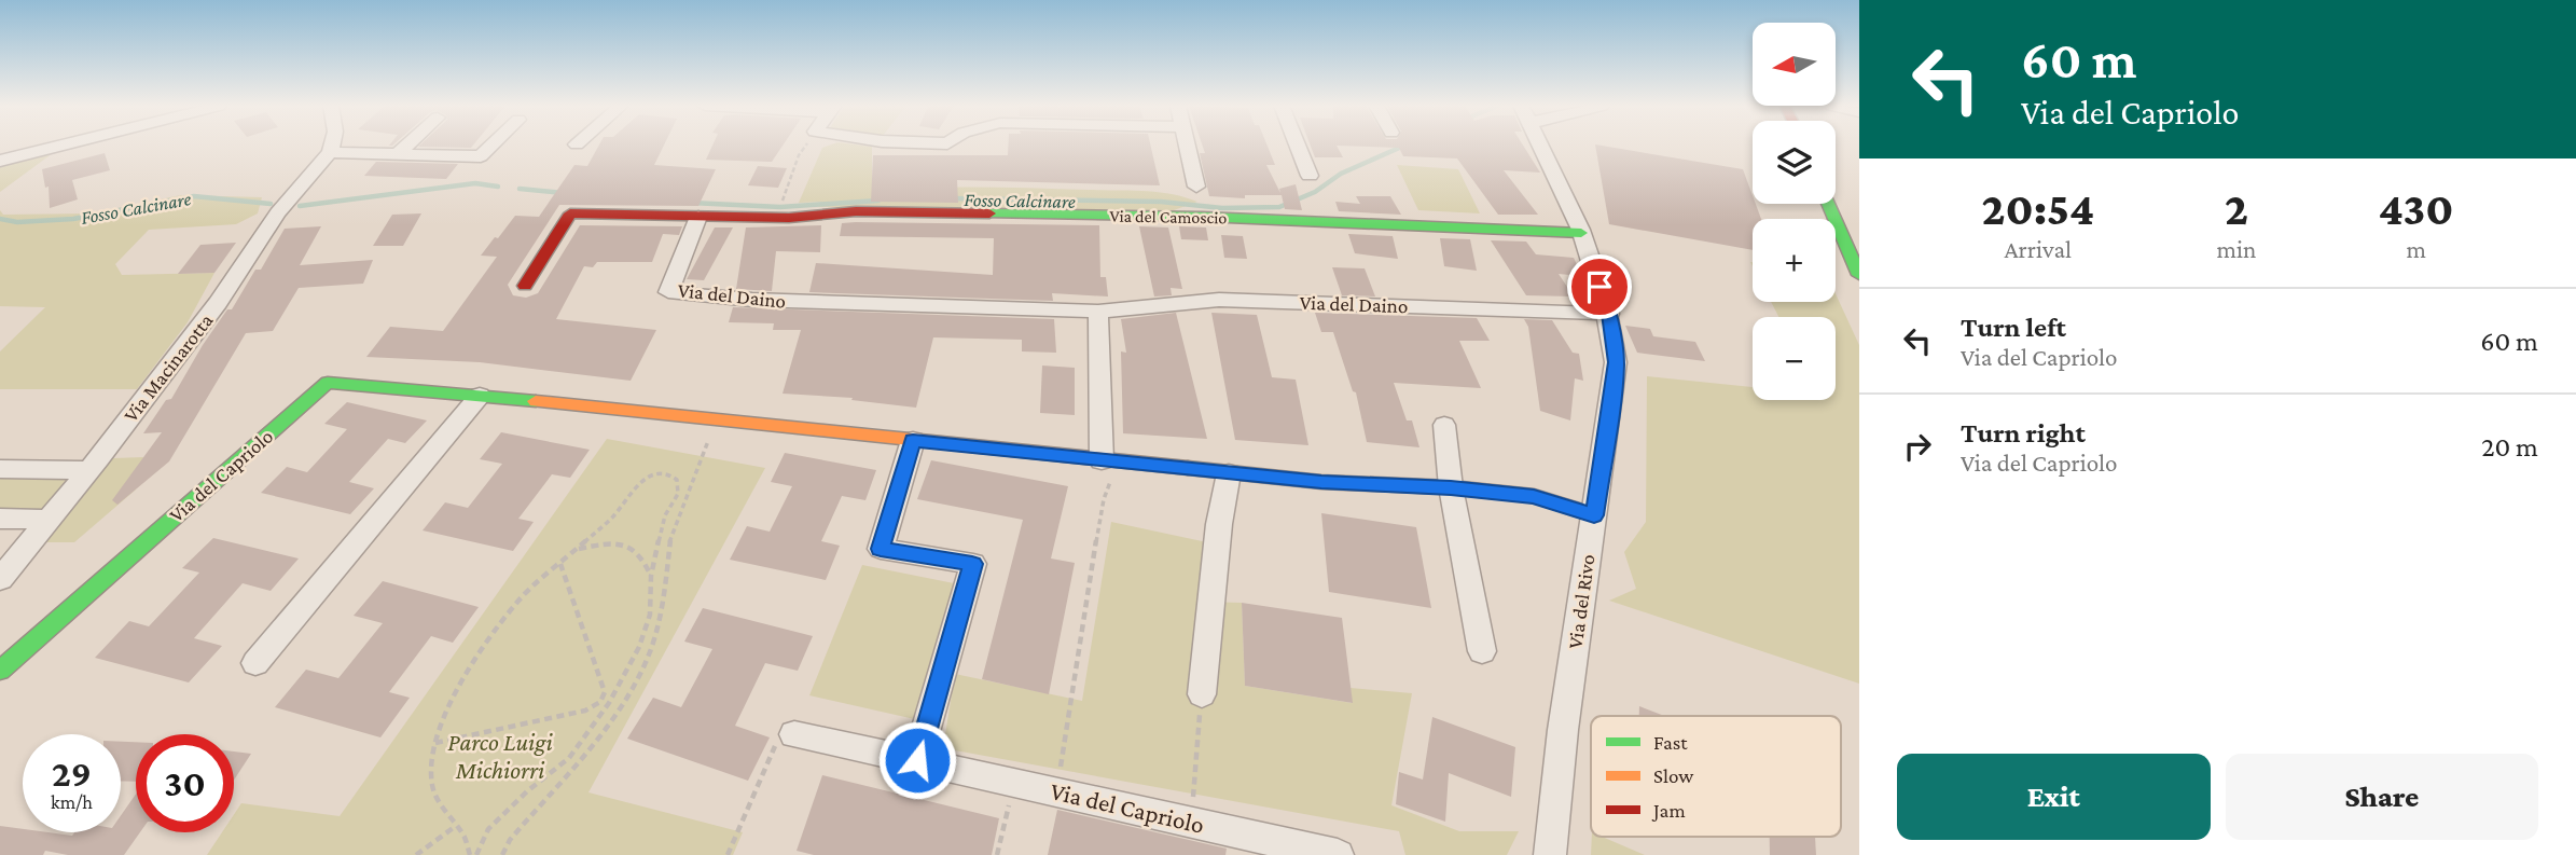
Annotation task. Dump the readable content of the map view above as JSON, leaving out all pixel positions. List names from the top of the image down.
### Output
{
  "streets": {
    "street": [
      "Via del Camoscio",
      "Via del Daino",
      "Via Macinarotta",
      "Via del Capriolo",
      "Via del Rivo"
    ]
  },
  "crossings": [
    ["Via del Camoscio", "Via del Daino"],
    ["Via del Camoscio", "Via del Rivo"],
    ["Via del Daino", "Via del Rivo"],
    ["Via del Capriolo", "Via del Rivo"]
  ],
  "water": ["Fosso Calcinare"],
  "parks": ["Parco Luigi Michiorri"],
  "legend": ["Fast", "Slow", "Jam"],
  "north": "left",
  "page": {
    "turn": ["60 m", "Via del Capriolo"],
    "map_buttons": ["+", "−"],
    "eta": [
      "20:54",
      "Arrival",
      "2",
      "min",
      "430",
      "m"
    ],
    "list": [
      {
        "name": "Turn left",
        "note": "Via del Capriolo",
        "value": "60 m"
      },
      {
        "name": "Turn right",
        "note": "Via del Capriolo",
        "value": "20 m"
      }
    ],
    "speed": "29 km/h",
    "limit": "30",
    "buttons": ["Exit", "Share"]
  }
}
